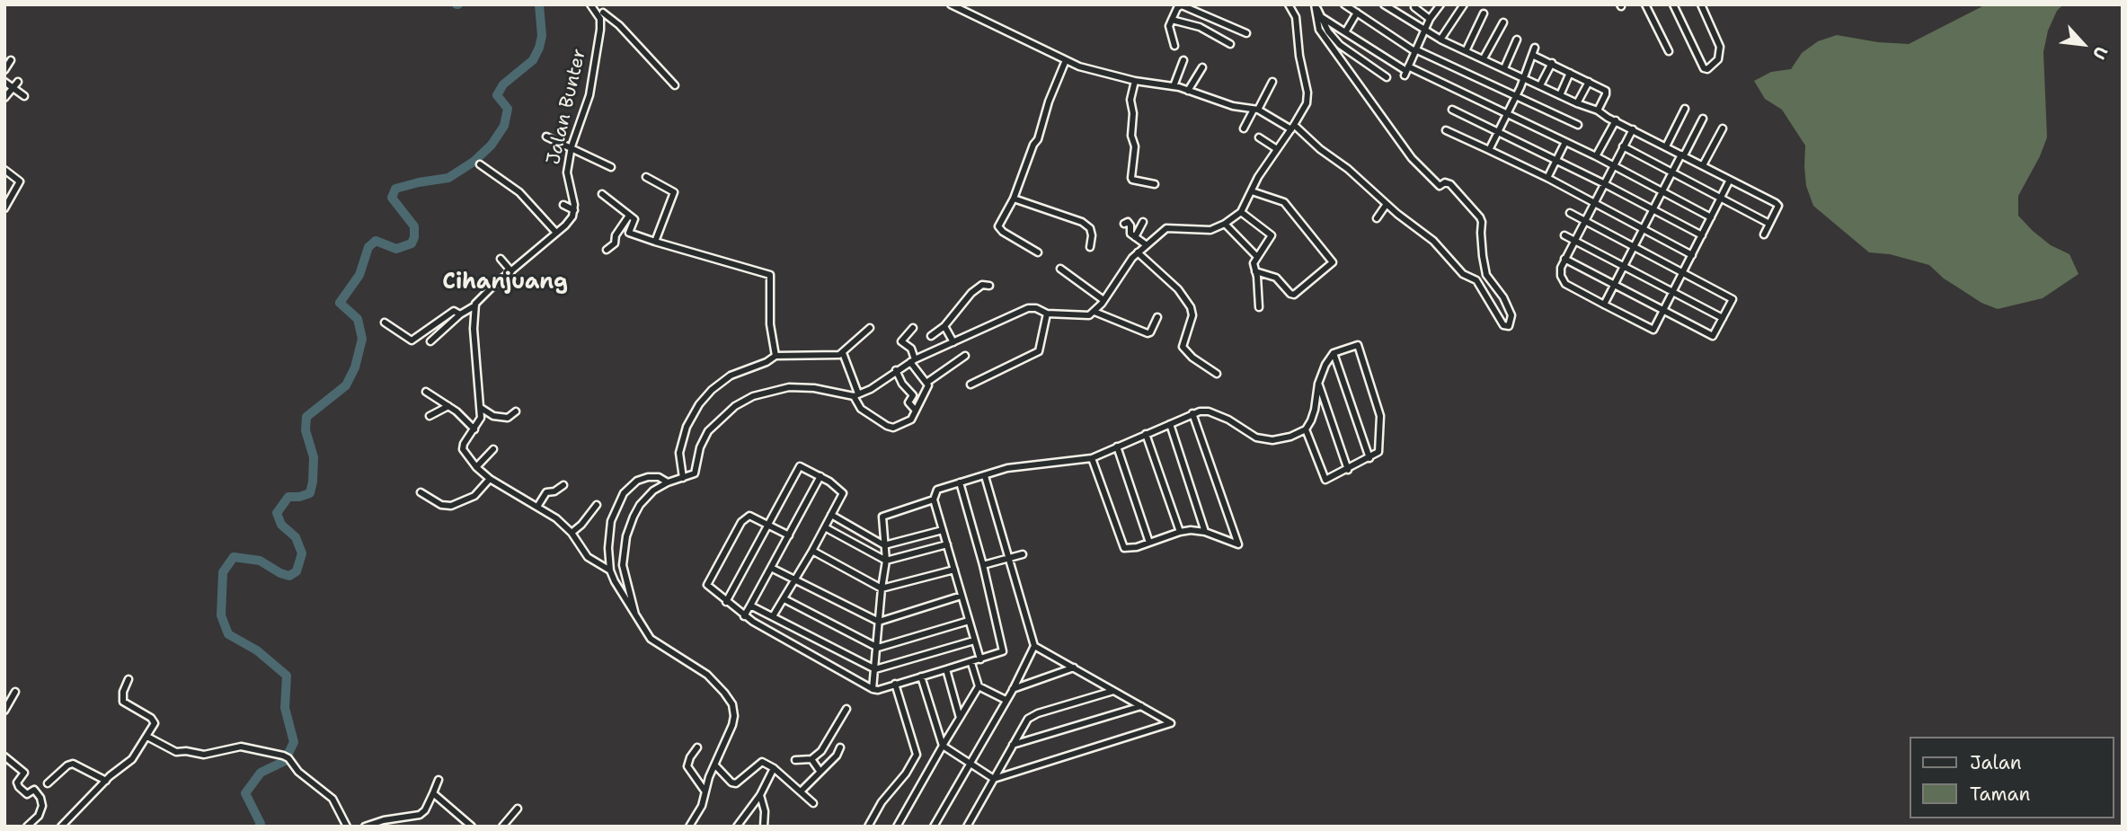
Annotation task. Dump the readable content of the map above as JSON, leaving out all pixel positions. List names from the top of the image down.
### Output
{
  "streets": {
    "street": ["Jalan Bunter"]
  },
  "districts": ["Cihanjuang"],
  "legend": ["Jalan", "Taman"],
  "north": "bottom right"
}
